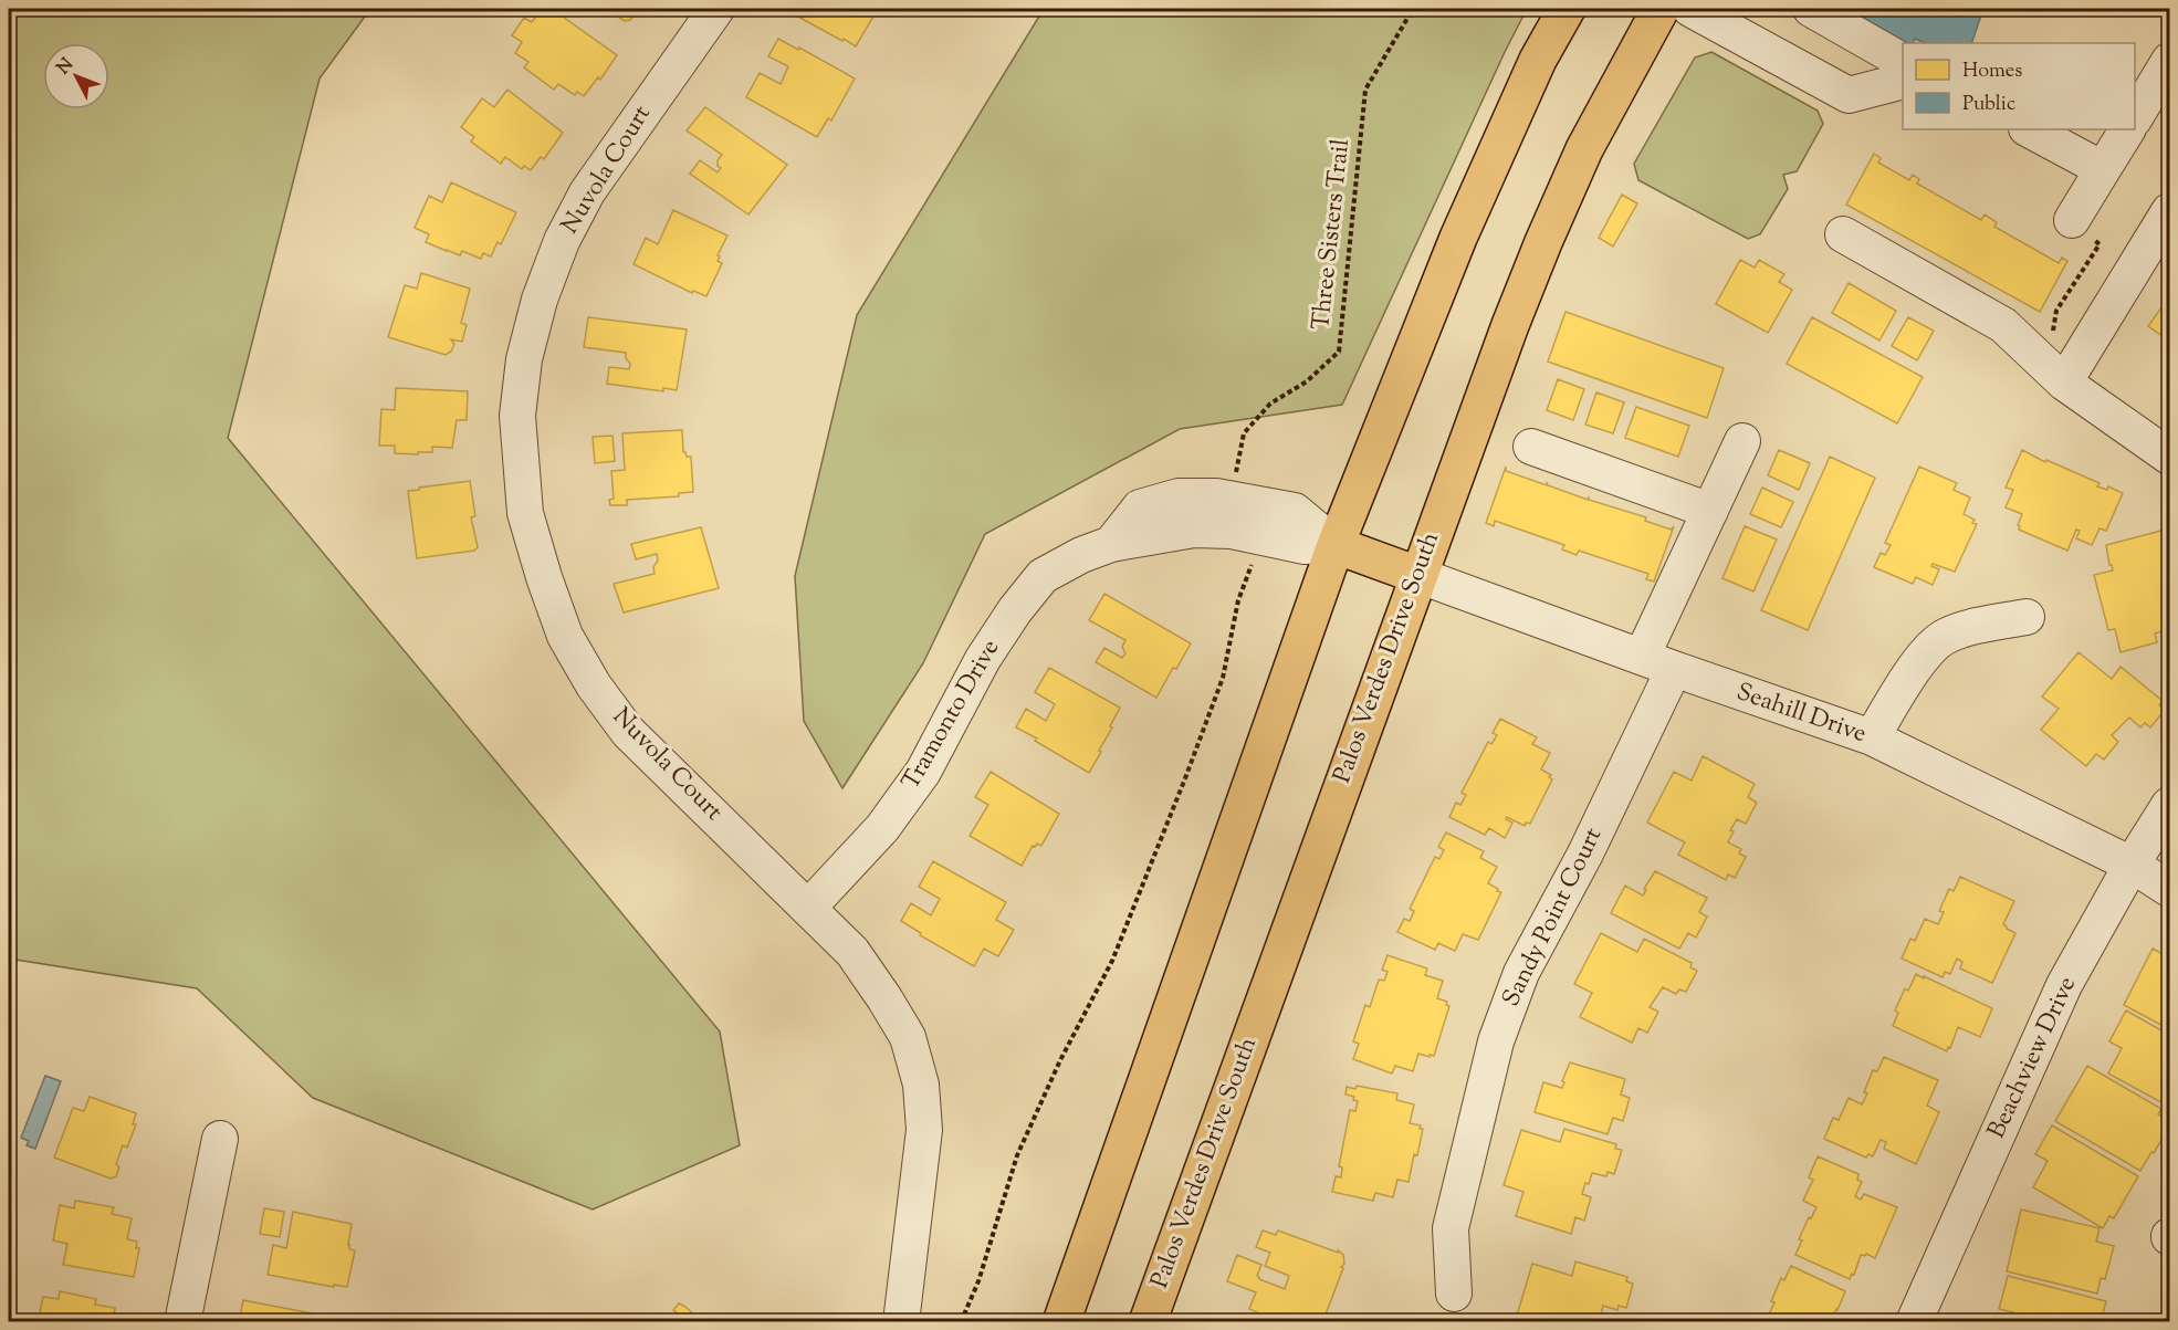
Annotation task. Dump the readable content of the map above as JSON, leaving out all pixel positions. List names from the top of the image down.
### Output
{
  "streets": {
    "main road": ["Palos Verdes Drive South"],
    "street": [
      "Nuvola Court",
      "Seahill Drive",
      "Tramonto Drive",
      "Sandy Point Court",
      "Beachview Drive"
    ],
    "path": ["Three Sisters Trail"]
  },
  "crossings": [
    ["Nuvola Court", "Tramonto Drive"],
    ["Palos Verdes Drive South", "Seahill Drive"],
    ["Seahill Drive", "Sandy Point Court"],
    ["Seahill Drive", "Beachview Drive"]
  ],
  "legend": ["Homes", "Public"],
  "north": "top left"
}
